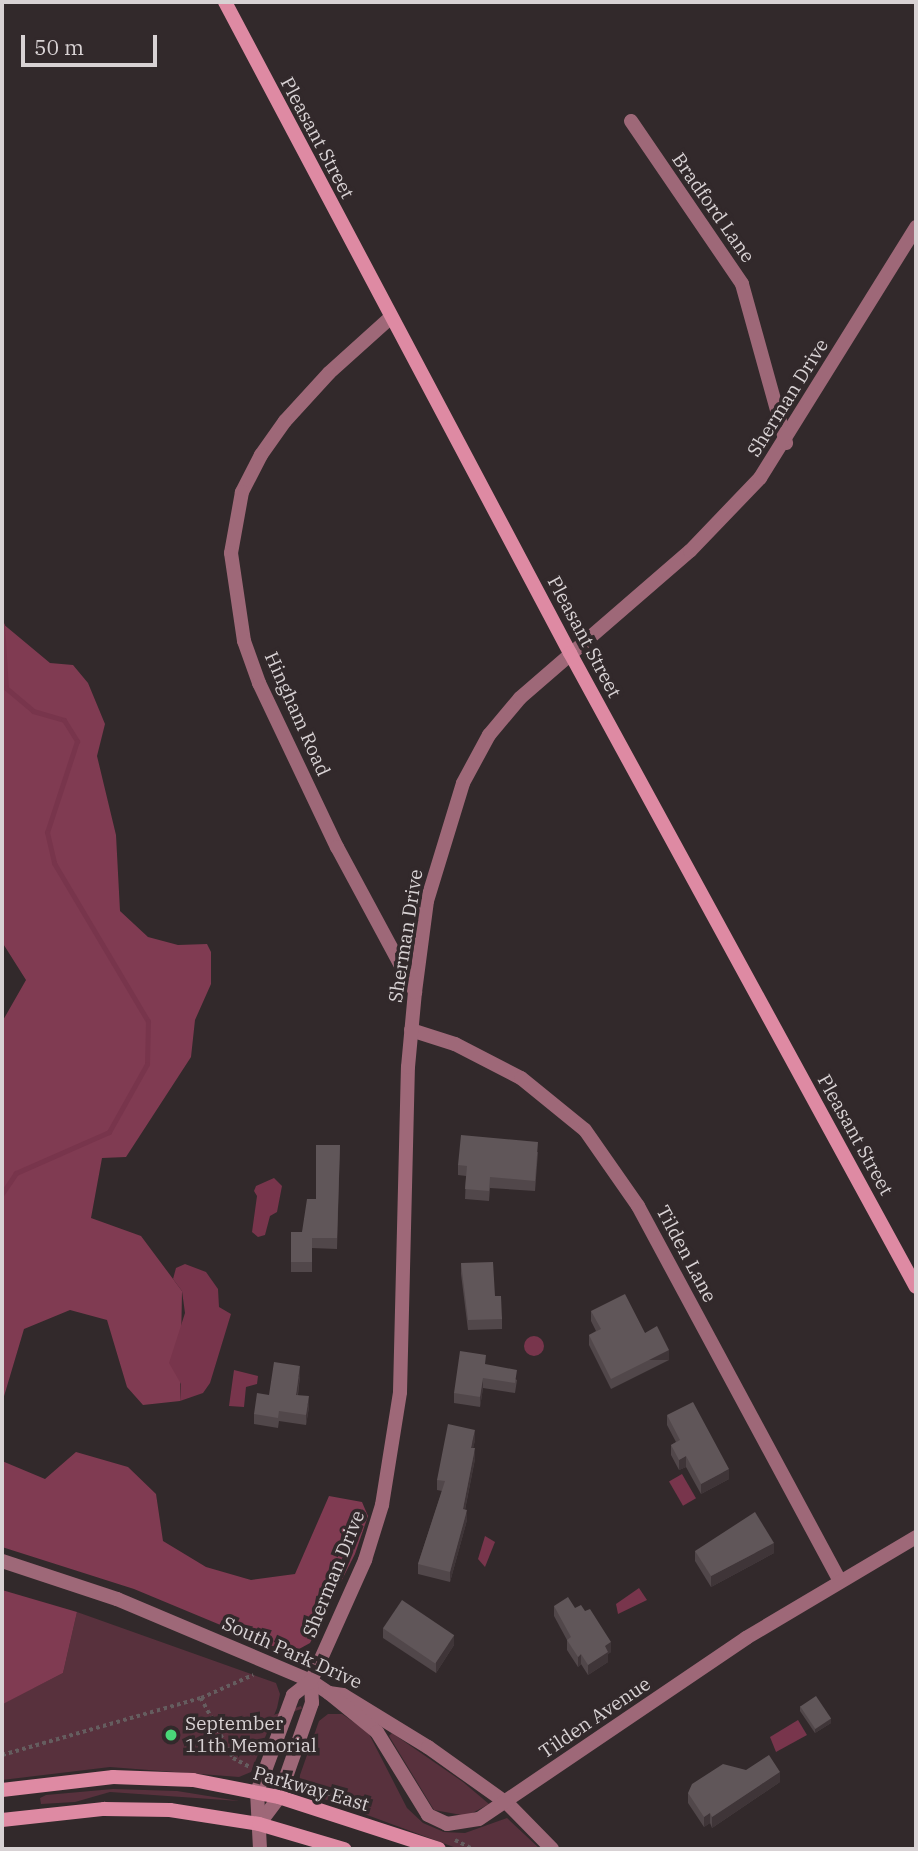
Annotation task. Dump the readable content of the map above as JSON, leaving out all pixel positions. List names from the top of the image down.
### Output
{
  "streets": {
    "street": [
      "Pleasant Street",
      "Bradford Lane",
      "Sherman Drive",
      "Hingham Road",
      "Tilden Lane",
      "South Park Drive",
      "Tilden Avenue",
      "Parkway East"
    ]
  },
  "crossings": [
    ["Pleasant Street", "Sherman Drive"],
    ["Pleasant Street", "Hingham Road"],
    ["Bradford Lane", "Sherman Drive"],
    ["Sherman Drive", "Hingham Road"],
    ["Sherman Drive", "Tilden Lane"],
    ["Sherman Drive", "South Park Drive"],
    ["Sherman Drive", "Parkway East"],
    ["Tilden Lane", "Tilden Avenue"],
    ["South Park Drive", "Tilden Avenue"]
  ],
  "places": ["September 11th Memorial"],
  "scale_bar": "50 m"
}
